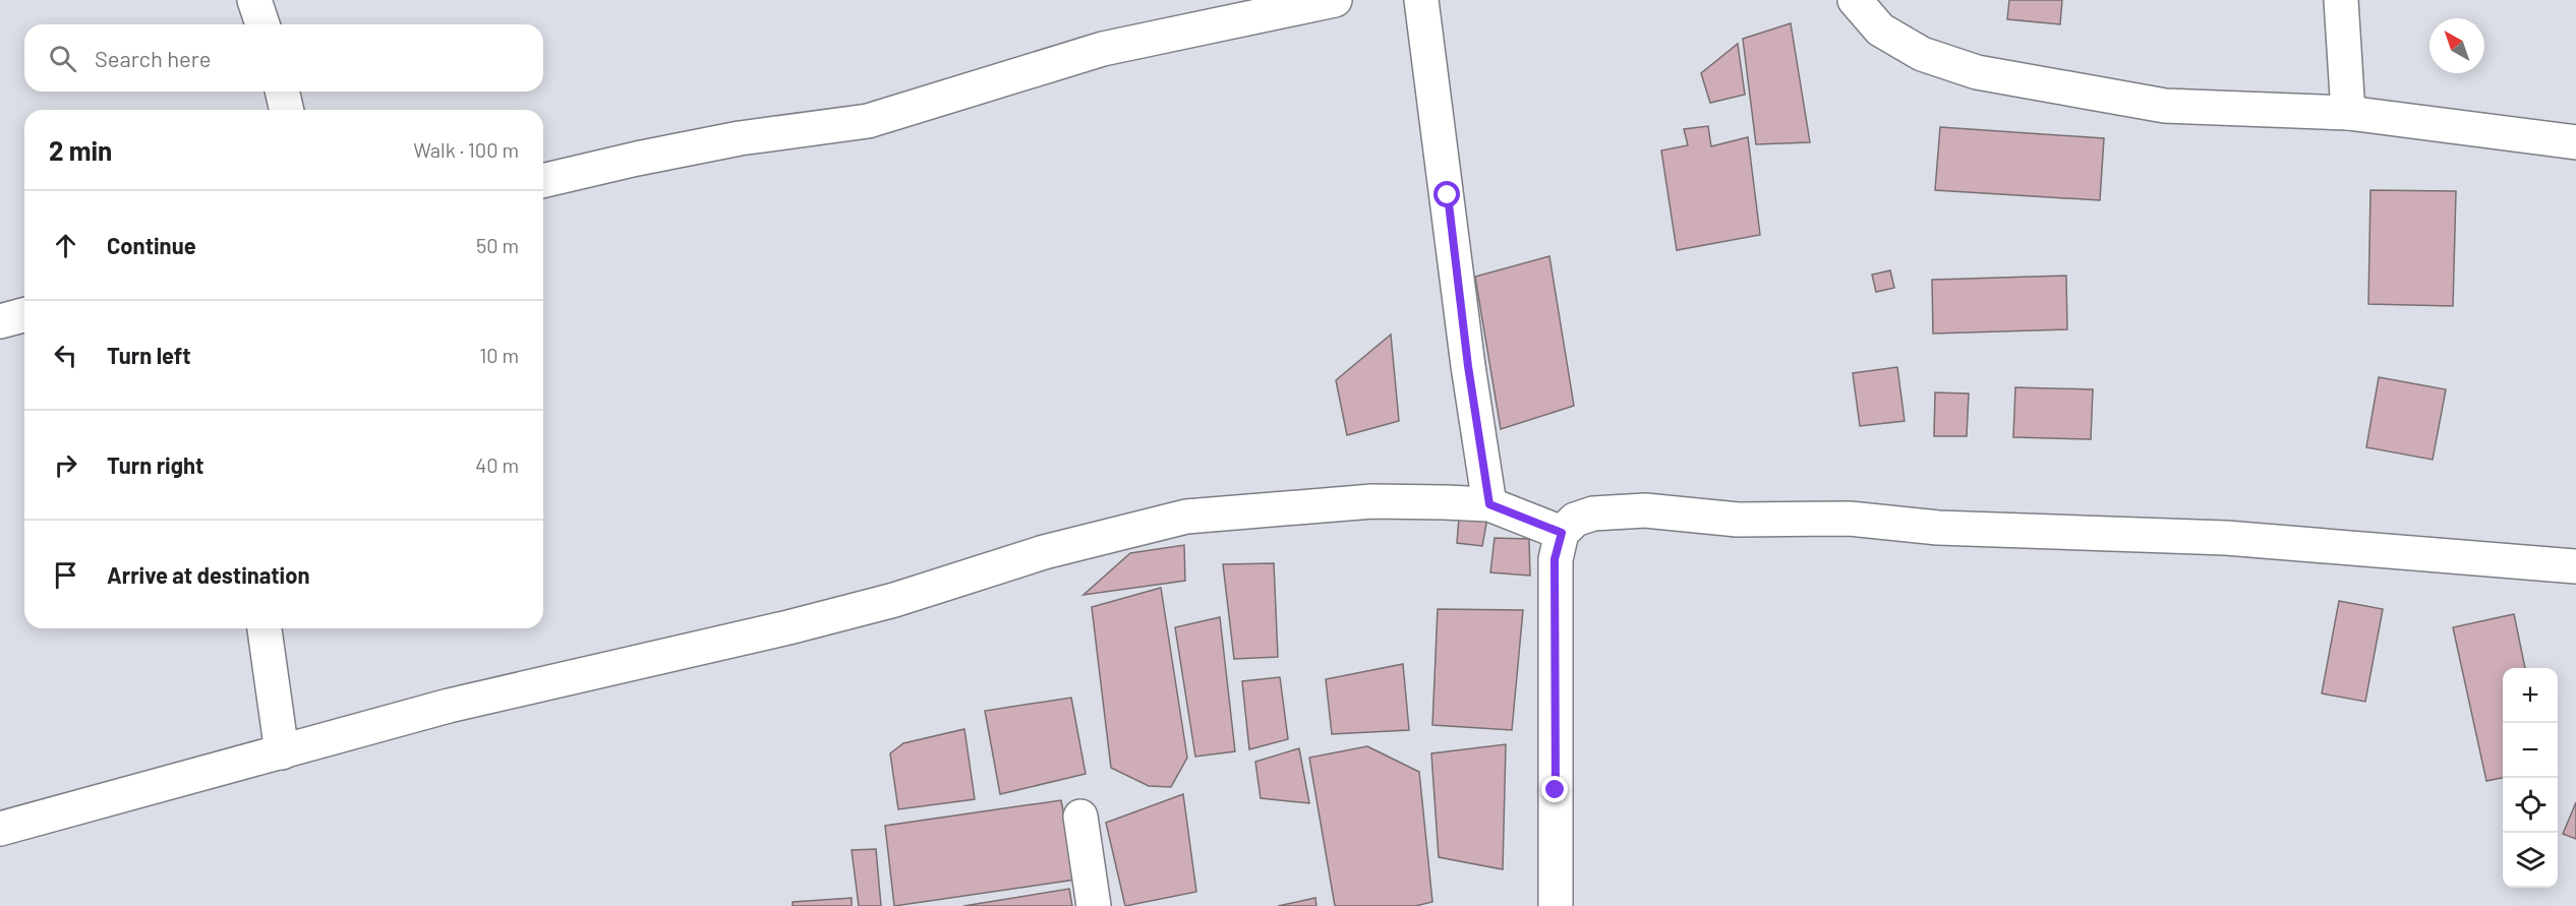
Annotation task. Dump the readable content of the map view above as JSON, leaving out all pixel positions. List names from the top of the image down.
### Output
{
  "north": "top left",
  "page": {
    "search": "Search here",
    "heading": ["2 min", "Walk · 100 m"],
    "list": [
      ["Continue", "50 m"],
      ["Turn left", "10 m"],
      ["Turn right", "40 m"],
      "Arrive at destination"
    ],
    "map_buttons": ["+", "−"]
  }
}
